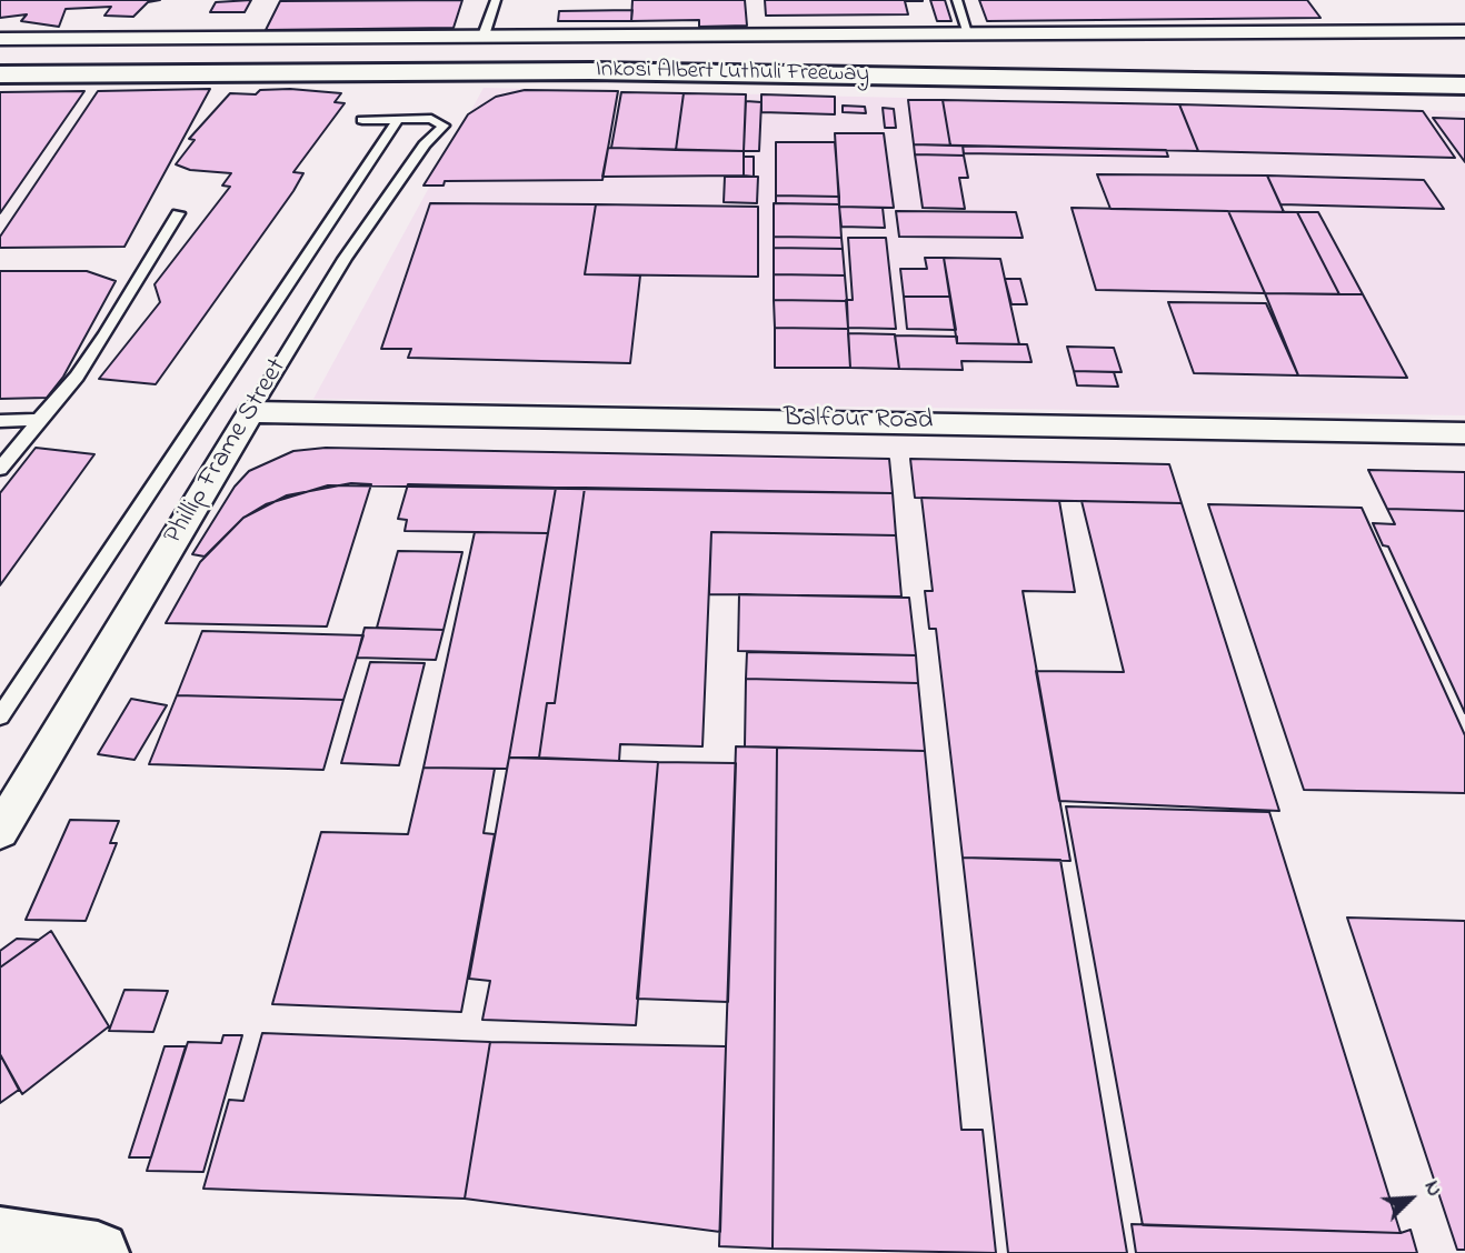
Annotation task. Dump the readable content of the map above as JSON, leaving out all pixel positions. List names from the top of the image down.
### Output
{
  "streets": {
    "main road": ["Inkosi Albert Luthuli Freeway"],
    "street": ["Balfour Road", "Phillip Frame Street"]
  },
  "crossings": [
    ["Balfour Road", "Phillip Frame Street"]
  ],
  "north": "top right"
}
